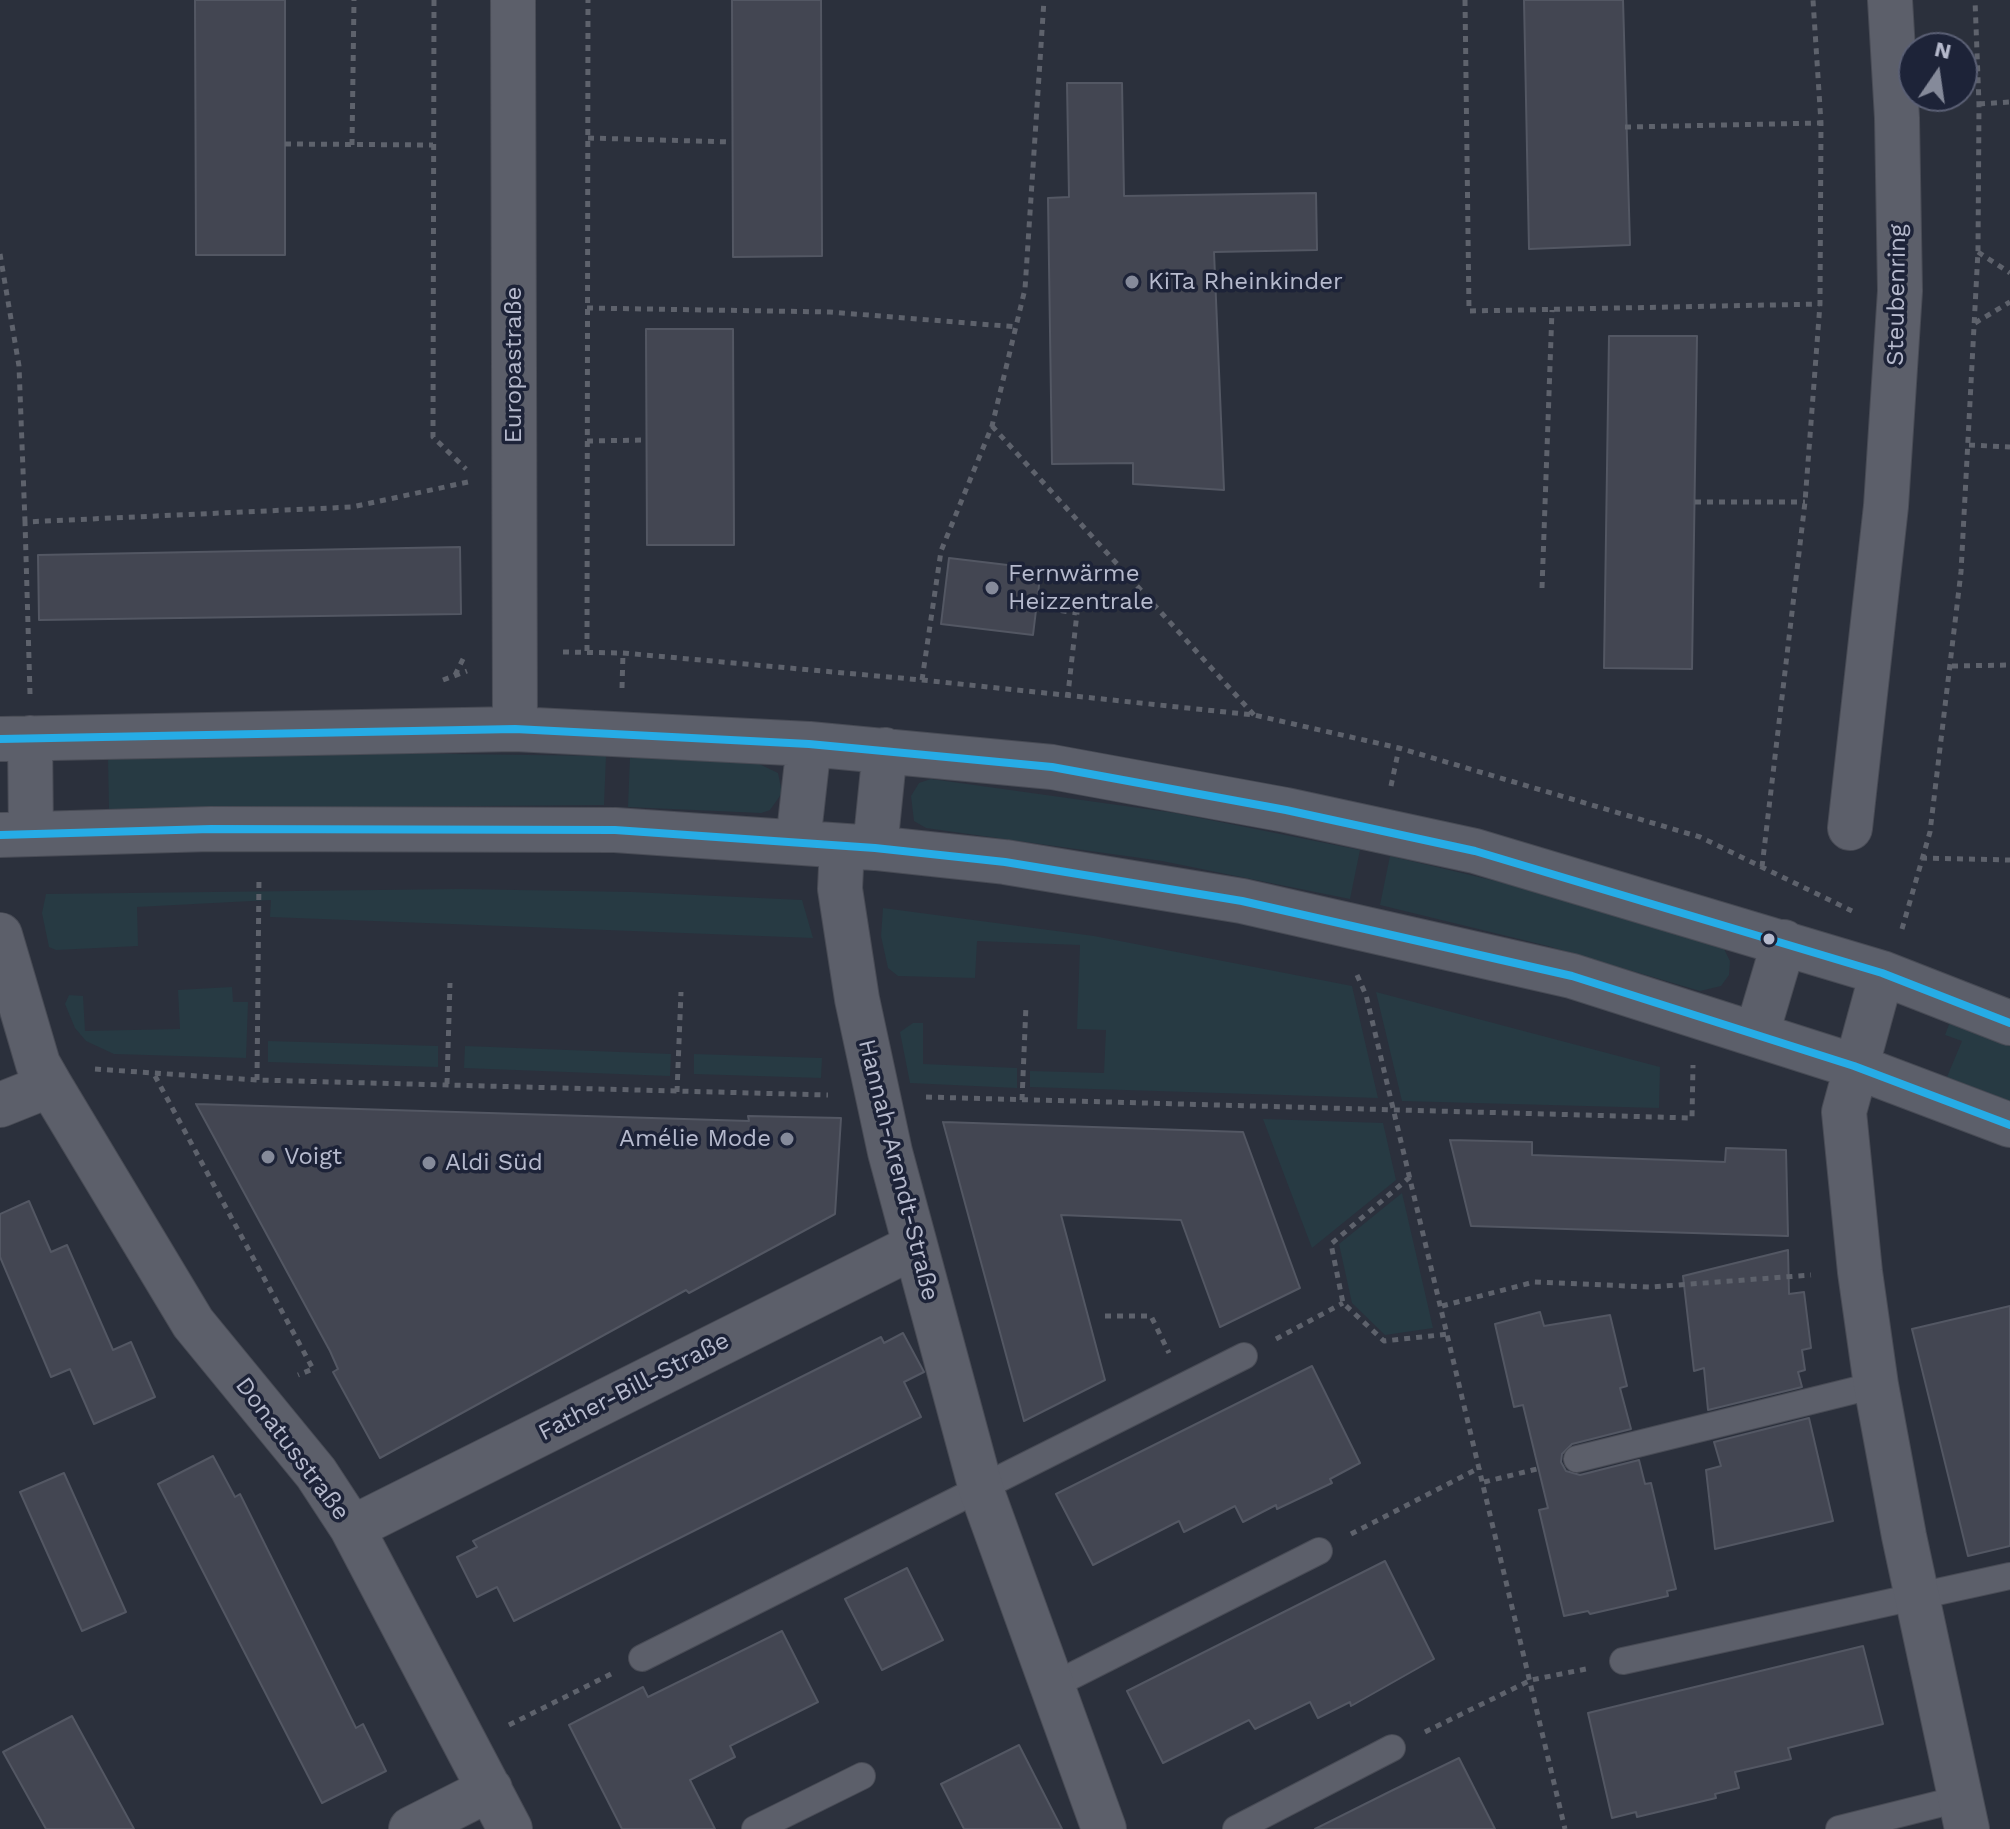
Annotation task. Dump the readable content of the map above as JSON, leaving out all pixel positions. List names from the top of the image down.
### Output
{
  "streets": {
    "street": [
      "Steubenring",
      "Europastraße",
      "Hannah-Arendt-Straße",
      "Father-Bill-Straße",
      "Donatusstraße"
    ]
  },
  "crossings": [
    ["Hannah-Arendt-Straße", "Father-Bill-Straße"],
    ["Father-Bill-Straße", "Donatusstraße"]
  ],
  "places": [
    "KiTa Rheinkinder",
    "Fernwärme Heizzentrale",
    "Amélie Mode",
    "Voigt",
    "Aldi Süd"
  ],
  "north": "top"
}
